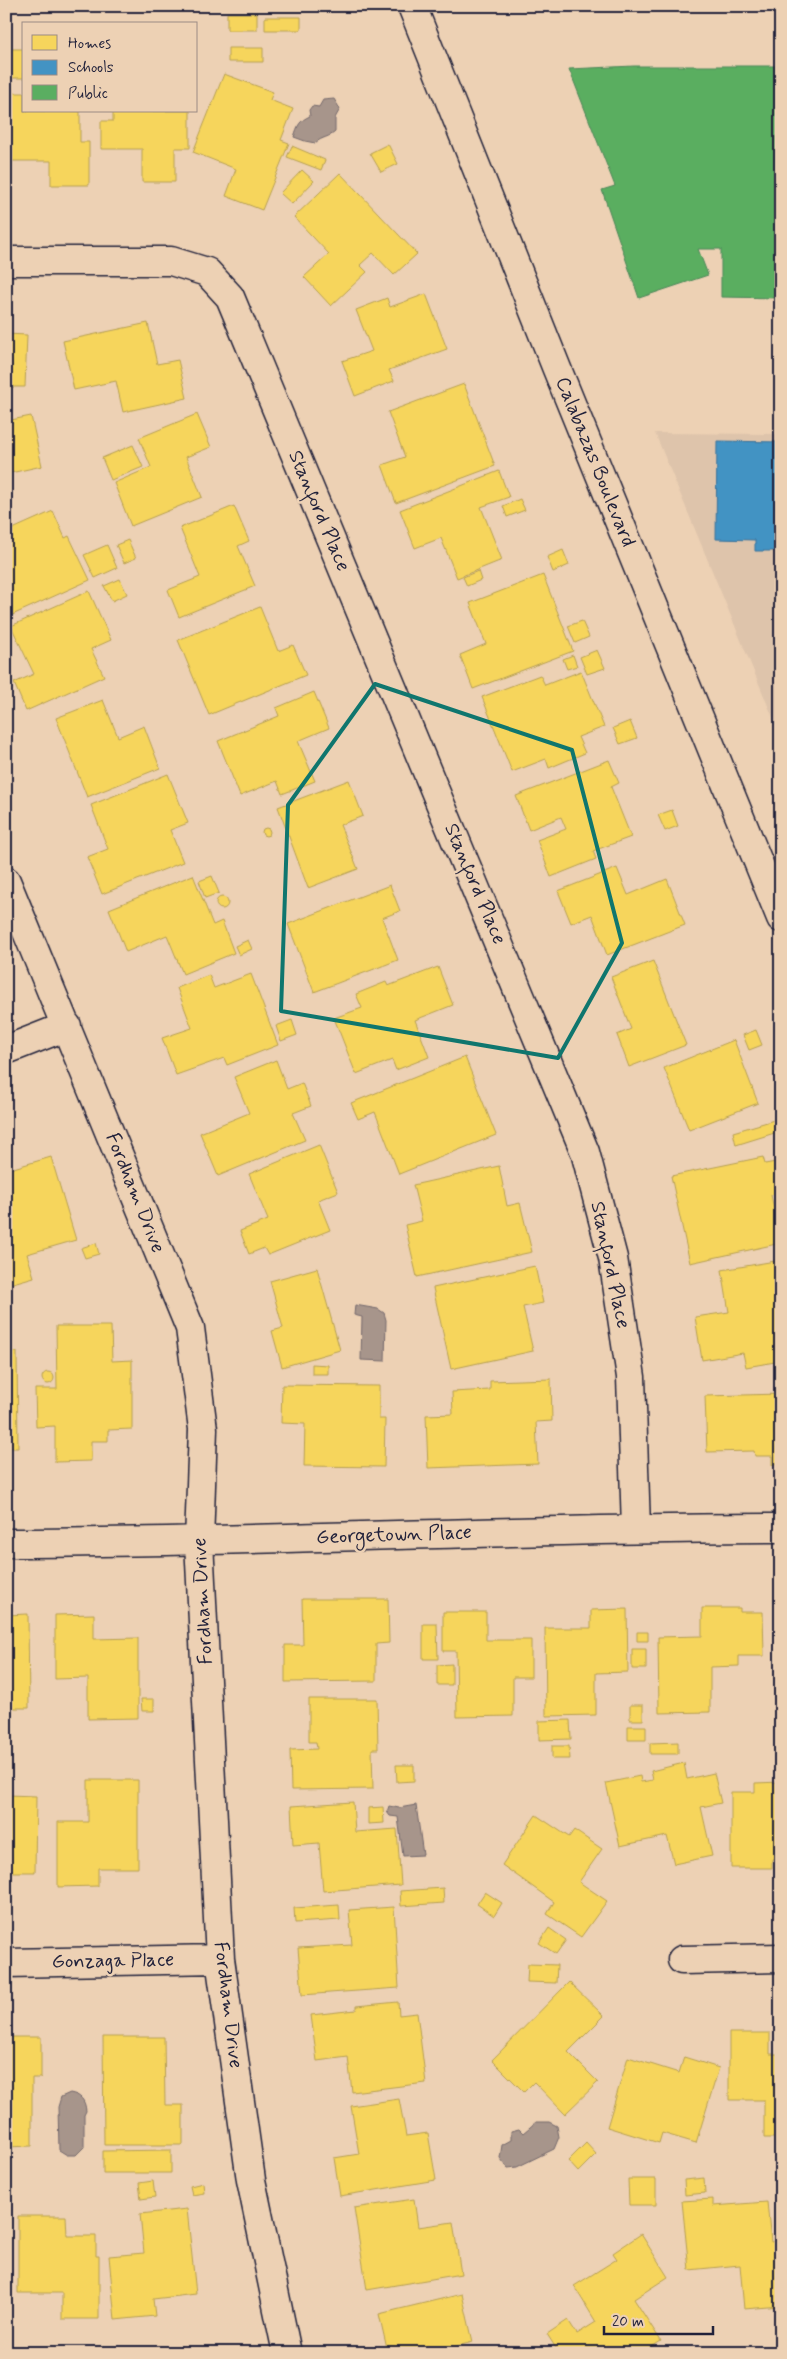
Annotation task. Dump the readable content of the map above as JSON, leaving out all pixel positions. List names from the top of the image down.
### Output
{
  "streets": {
    "street": [
      "Calabazas Boulevard",
      "Stanford Place",
      "Fordham Drive",
      "Georgetown Place",
      "Gonzaga Place"
    ]
  },
  "crossings": [
    ["Stanford Place", "Georgetown Place"],
    ["Fordham Drive", "Georgetown Place"],
    ["Fordham Drive", "Gonzaga Place"]
  ],
  "legend": ["Homes", "Schools", "Public"],
  "scale_bar": "20 m"
}
